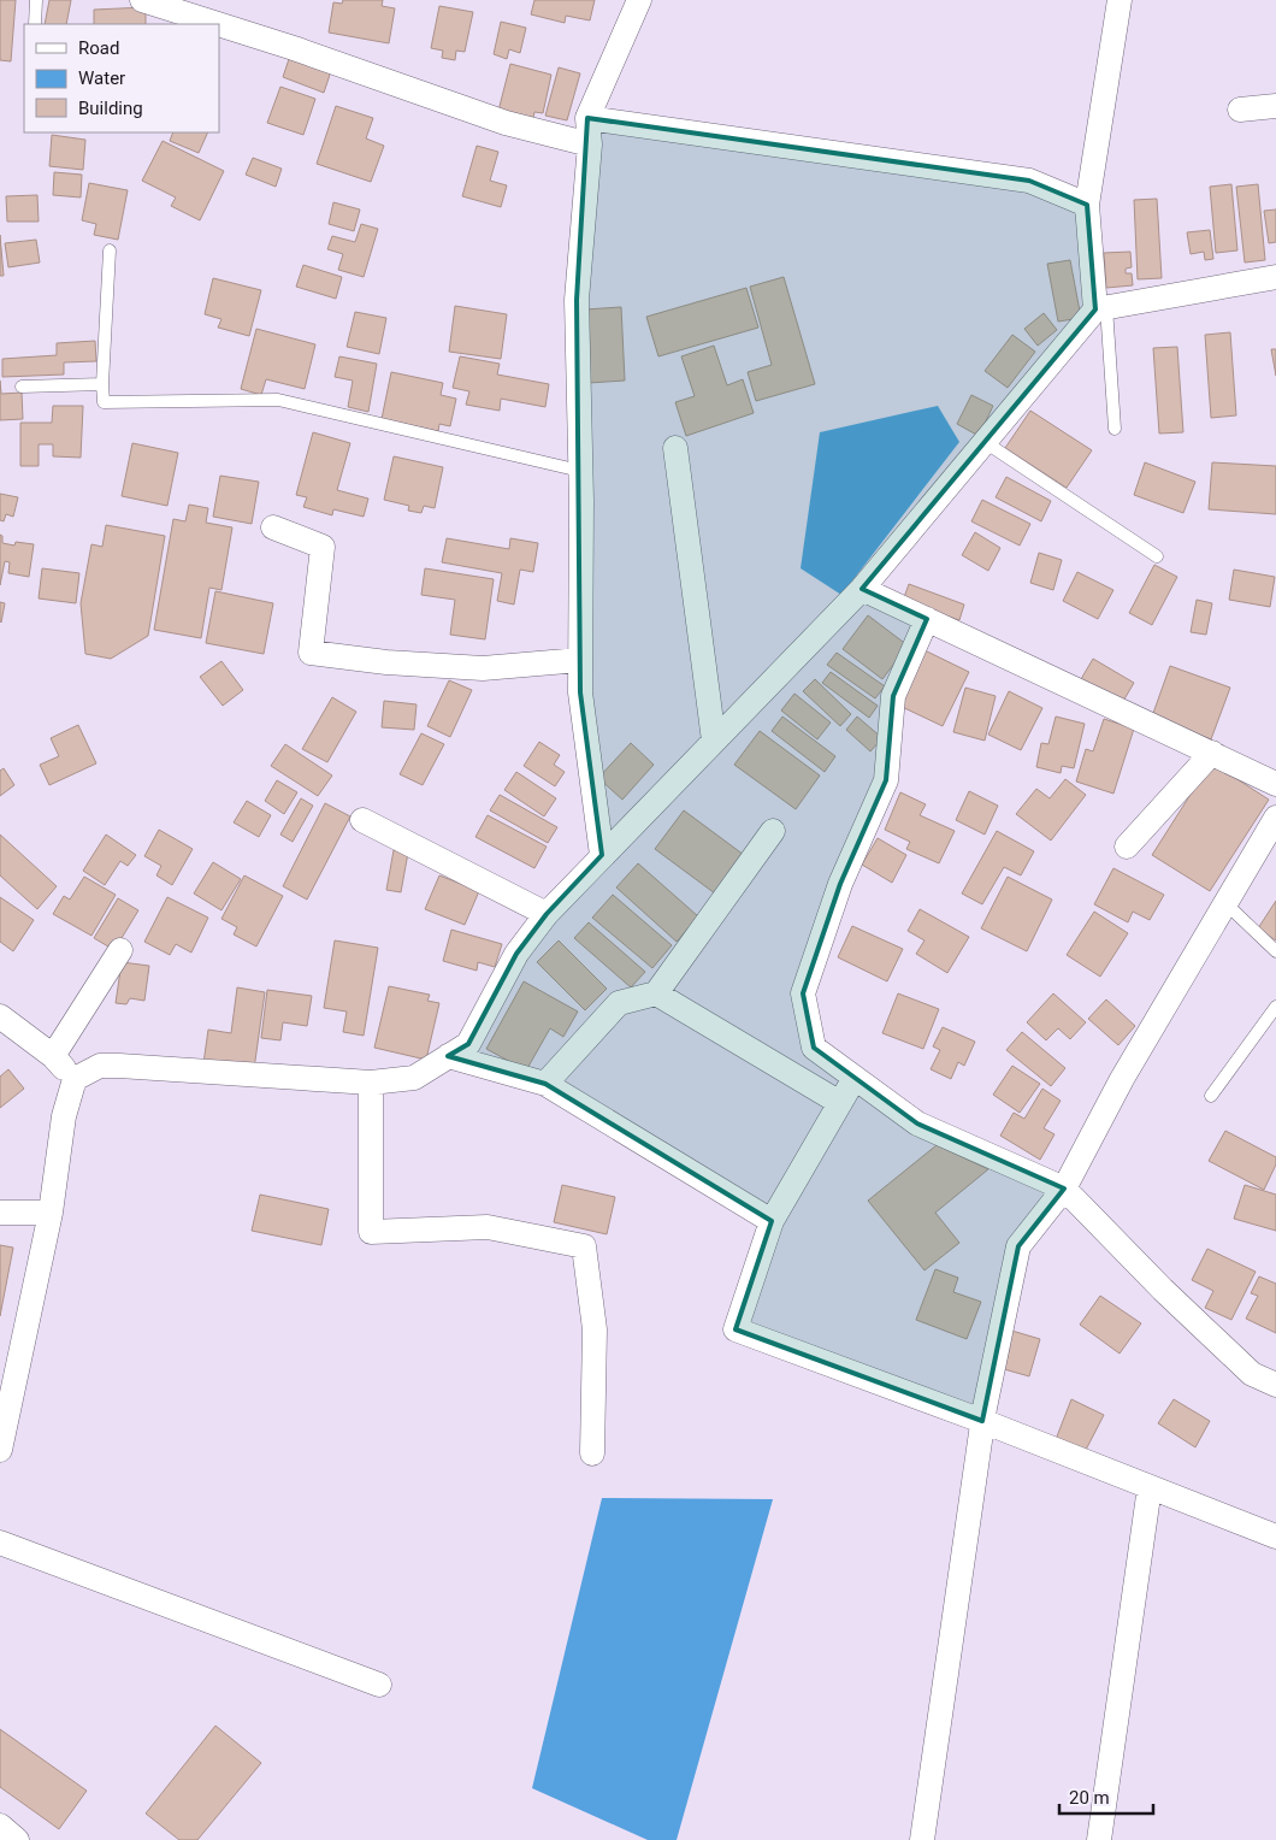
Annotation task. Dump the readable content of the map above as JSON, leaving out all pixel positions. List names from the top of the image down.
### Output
{
  "legend": ["Road", "Water", "Building"],
  "scale_bar": "20 m"
}
